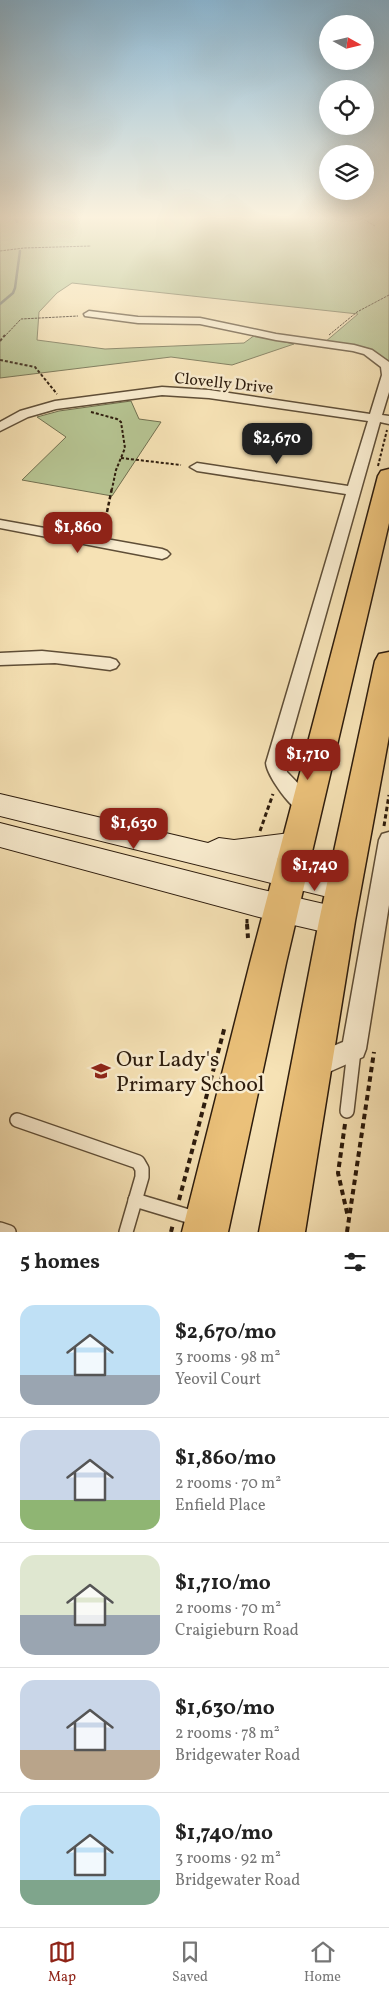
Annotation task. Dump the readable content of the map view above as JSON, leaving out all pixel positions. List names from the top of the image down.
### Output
{
  "streets": {
    "street": ["Clovelly Drive"]
  },
  "places": {
    "school or university": ["Our Lady's Primary School"]
  },
  "north": "right",
  "page": {
    "price": [
      "$2,670",
      "$1,860",
      "$1,710",
      "$1,630",
      "$1,740"
    ],
    "heading": "5 homes",
    "list": [
      {
        "name": "$2,670/mo",
        "note": "3 rooms · 98 m² · Yeovil Court"
      },
      {
        "name": "$1,860/mo",
        "note": "2 rooms · 70 m² · Enfield Place"
      },
      {
        "name": "$1,710/mo",
        "note": "2 rooms · 70 m² · Craigieburn Road"
      },
      {
        "name": "$1,630/mo",
        "note": "2 rooms · 78 m² · Bridgewater Road"
      },
      {
        "name": "$1,740/mo",
        "note": "3 rooms · 92 m² · Bridgewater Road"
      }
    ],
    "tabs": ["Map", "Saved", "Home"]
  }
}
